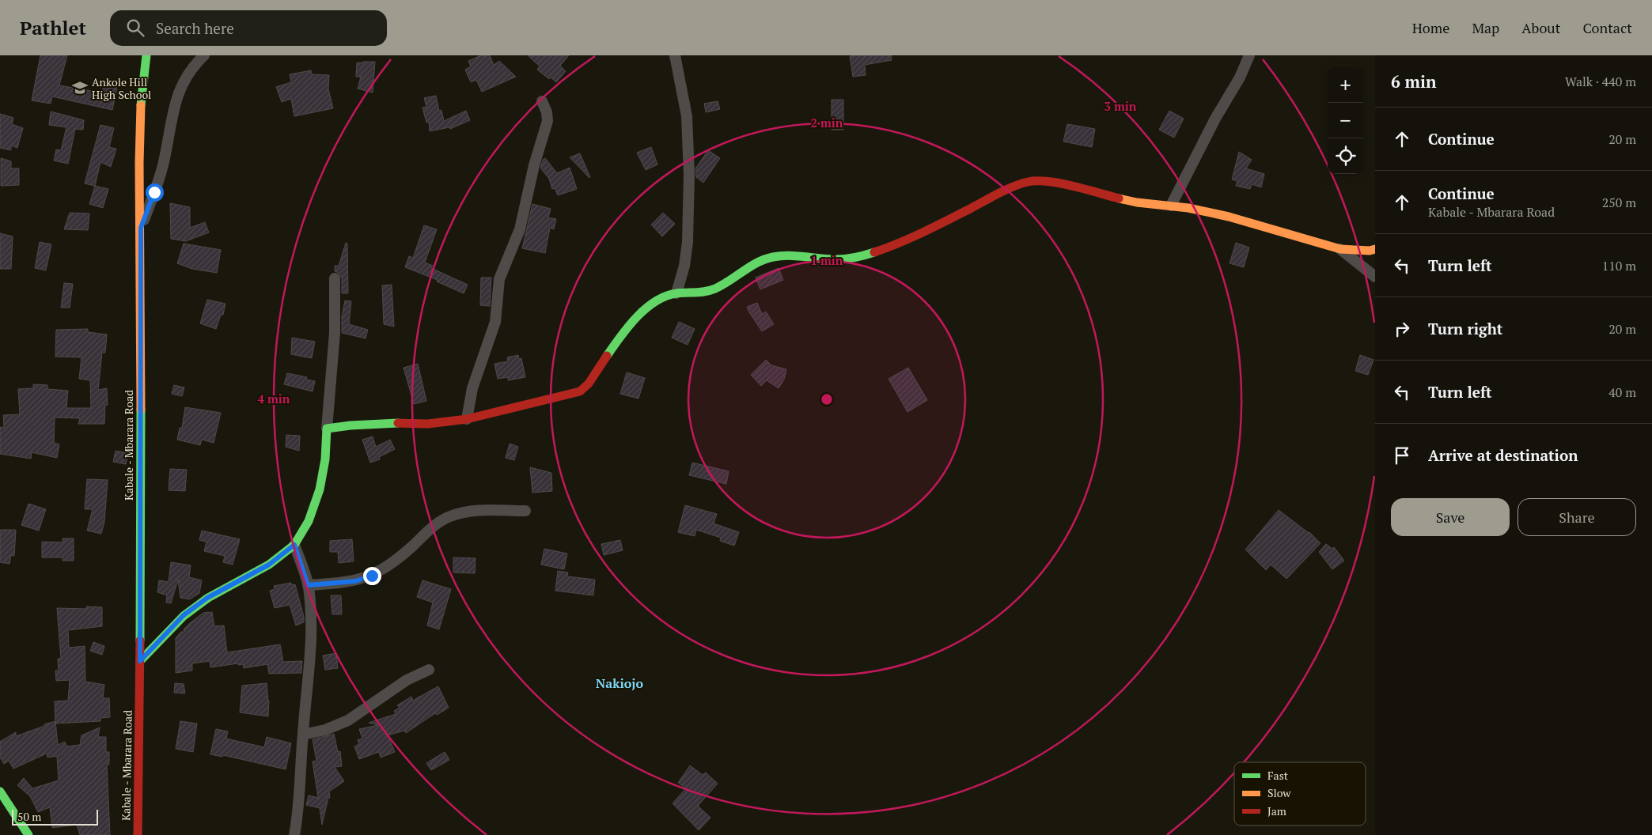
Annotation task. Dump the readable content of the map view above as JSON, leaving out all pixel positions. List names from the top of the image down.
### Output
{
  "streets": {
    "street": ["Kabale - Mbarara Road"]
  },
  "districts": ["Nakiojo"],
  "places": {
    "school or university": ["Ankole Hill High School"]
  },
  "legend": ["Fast", "Slow", "Jam"],
  "scale_bar": "50 m",
  "page": {
    "header": "Pathlet",
    "search": "Search here",
    "nav": [
      "Home",
      "Map",
      "About",
      "Contact"
    ],
    "heading": ["6 min", "Walk · 440 m"],
    "map_buttons": ["+", "−"],
    "list": [
      ["Continue", "20 m"],
      ["Continue", "Kabale - Mbarara Road", "250 m"],
      ["Turn left", "110 m"],
      ["Turn right", "20 m"],
      ["Turn left", "40 m"],
      "Arrive at destination"
    ],
    "buttons": ["Save", "Share"],
    "scale": "50 m"
  },
  "rings": [
    "3 min",
    "2 min",
    "1 min",
    "4 min"
  ]
}
